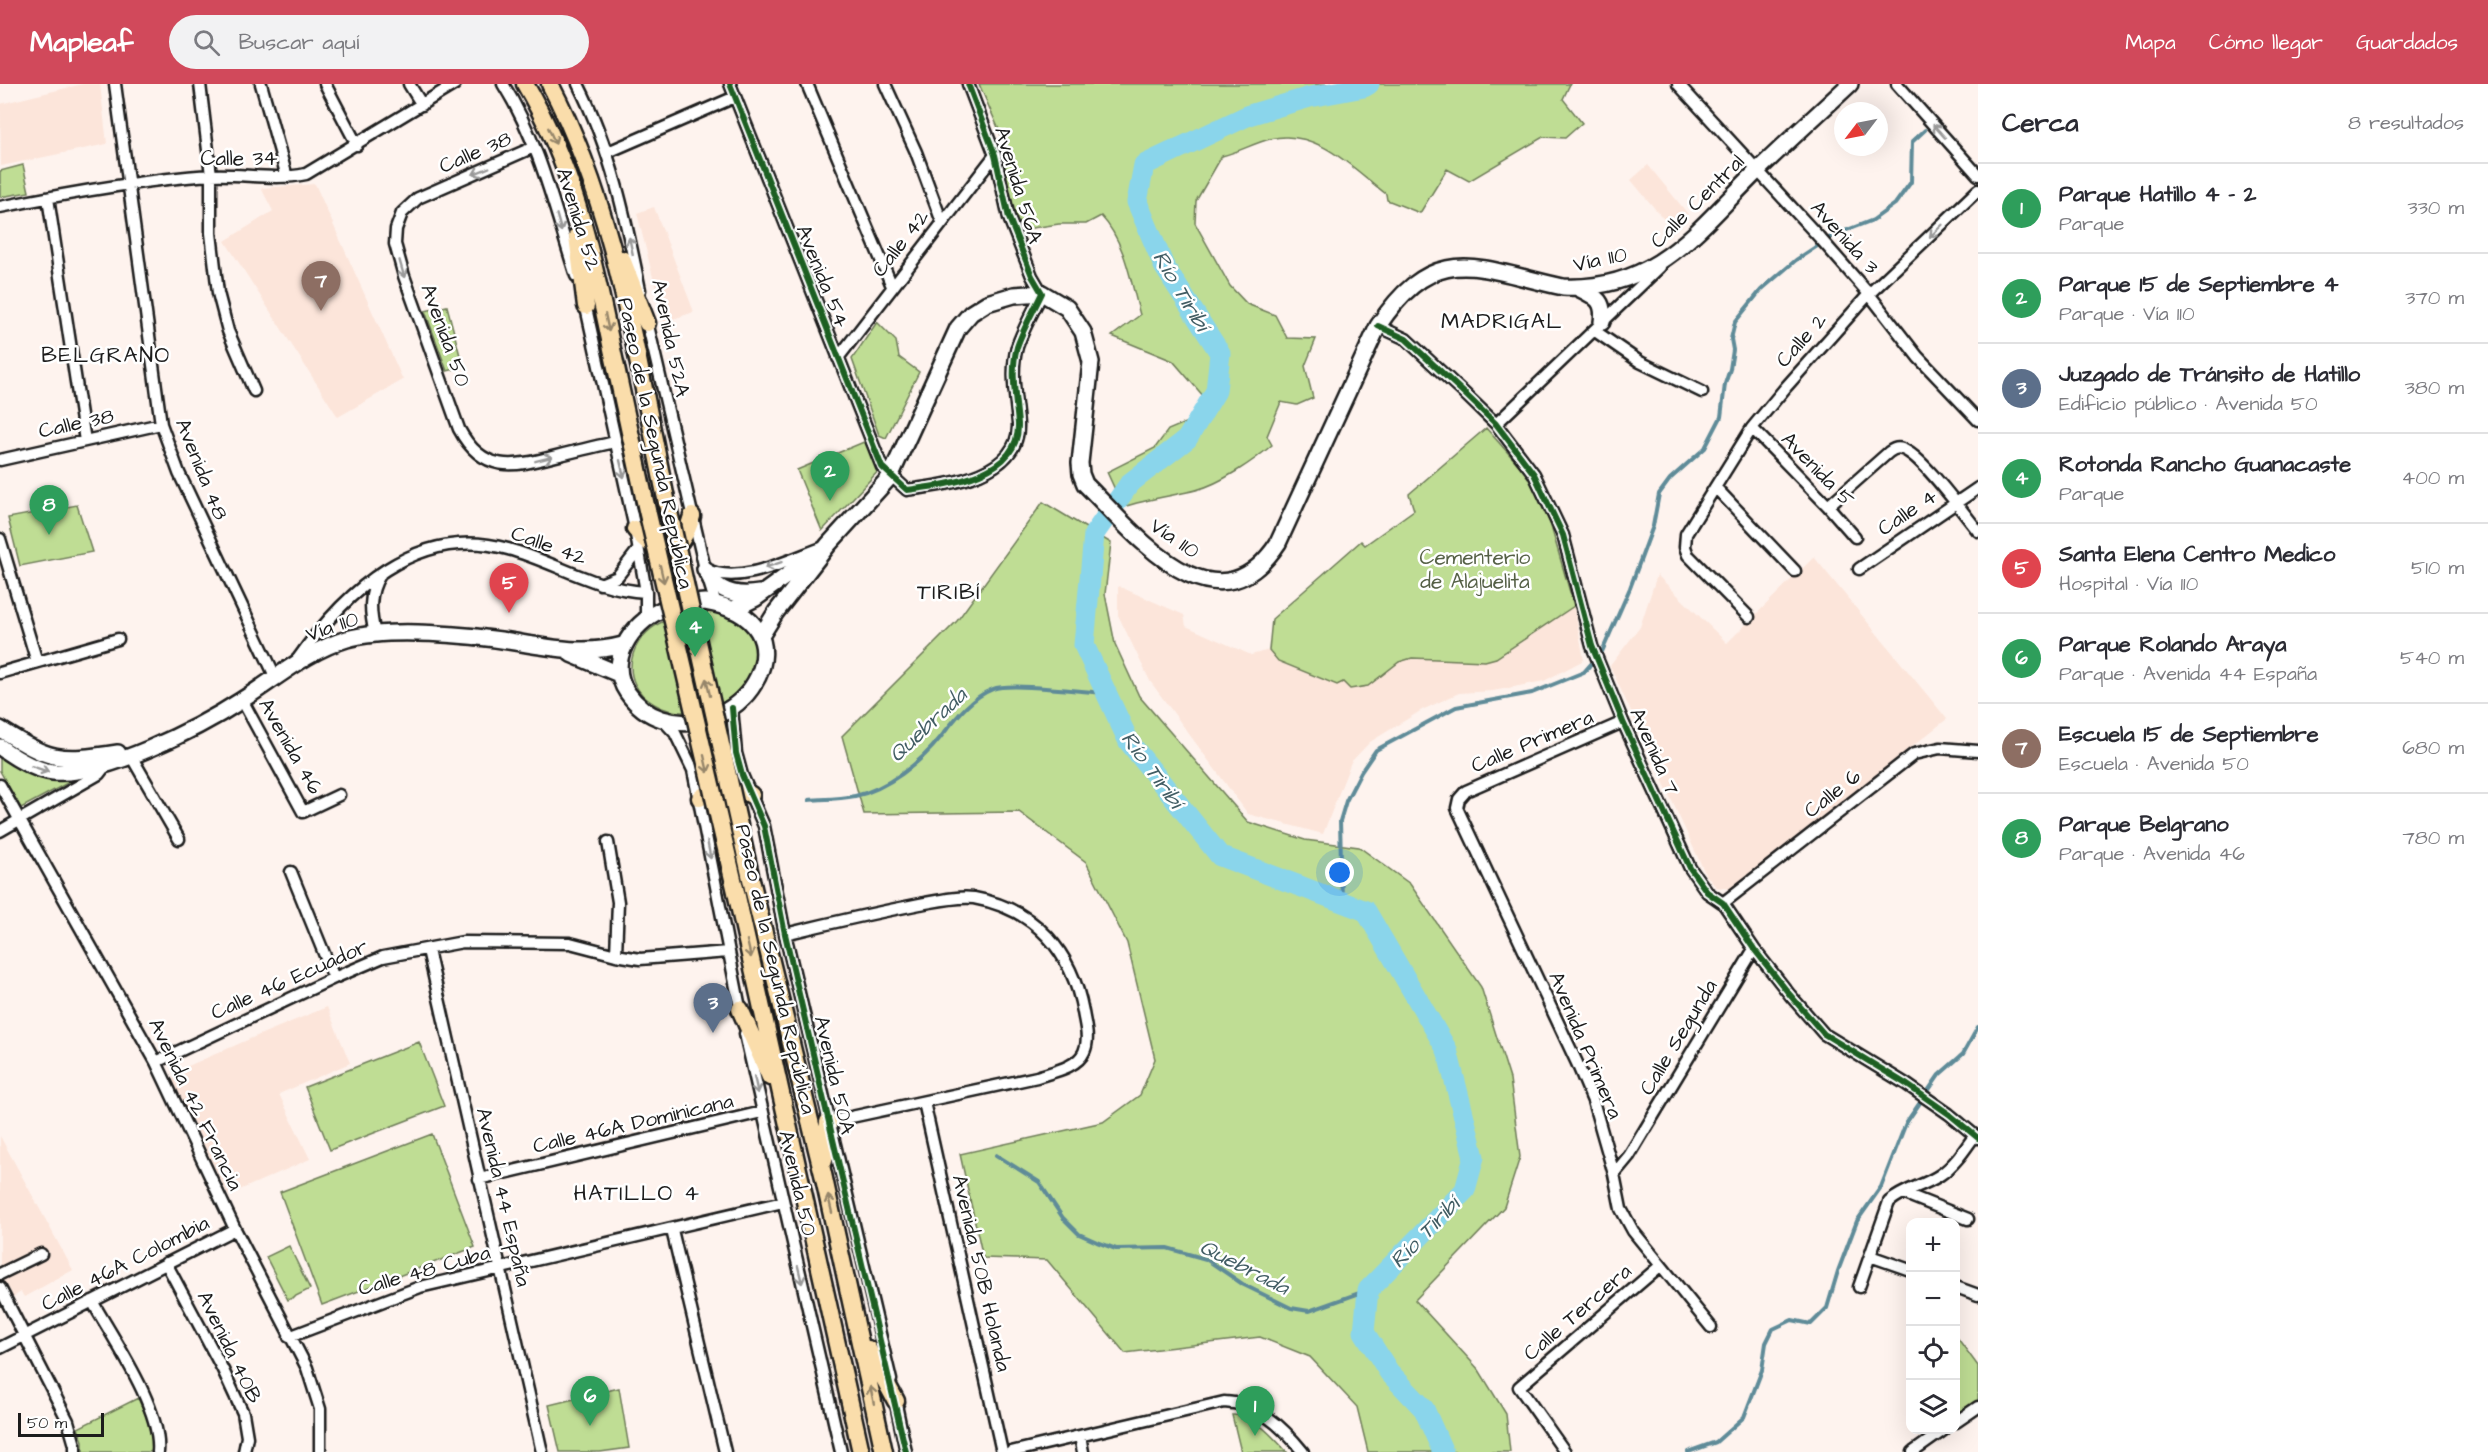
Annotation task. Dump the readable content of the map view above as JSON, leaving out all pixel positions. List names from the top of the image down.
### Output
{
  "streets": {
    "highway": ["Paseo de la Segunda República"],
    "main road": ["Calle Central", "Vía 110"],
    "street": [
      "Calle 38",
      "Calle 34",
      "Avenida 56A",
      "Avenida 52",
      "Avenida 3",
      "Calle 42",
      "Avenida 54",
      "Avenida 50",
      "Avenida 52A",
      "Calle 2",
      "Avenida 48",
      "Avenida 5",
      "Calle 4",
      "Calle Primera",
      "Avenida 46",
      "Avenida 7",
      "Calle 6",
      "Calle 46 Ecuador",
      "Calle Segunda",
      "Avenida Primera",
      "Avenida 50A",
      "Avenida 42 Francia",
      "Calle 46A Dominicana",
      "Avenida 44 España",
      "Calle 46A Colombia",
      "Calle 48 Cuba",
      "Avenida 50B Holanda",
      "Calle Tercera",
      "Avenida 40B"
    ]
  },
  "crossings": [
    ["Calle 38", "Avenida 52"],
    ["Calle 38", "Avenida 50"],
    ["Calle 38", "Avenida 48"],
    ["Calle 34", "Avenida 48"],
    ["Avenida 56A", "Calle 42"],
    ["Avenida 56A", "Vía 110"],
    ["Calle Central", "Avenida 3"],
    ["Calle Central", "Vía 110"],
    ["Calle Central", "Avenida 7"],
    ["Avenida 52", "Calle 42"],
    ["Avenida 52", "Vía 110"],
    ["Avenida 52", "Avenida 50"],
    ["Avenida 52", "Avenida 52A"],
    ["Avenida 52", "Avenida 50A"],
    ["Avenida 3", "Calle 2"],
    ["Calle 42", "Vía 110"],
    ["Calle 42", "Avenida 54"],
    ["Vía 110", "Avenida 50"],
    ["Vía 110", "Avenida 52A"],
    ["Vía 110", "Avenida 48"],
    ["Vía 110", "Avenida 46"],
    ["Vía 110", "Avenida 7"],
    ["Vía 110", "Avenida 50A"],
    ["Avenida 50", "Avenida 52A"],
    ["Avenida 50", "Calle 46 Ecuador"],
    ["Avenida 50", "Avenida 50A"],
    ["Avenida 50", "Calle 46A Dominicana"],
    ["Avenida 50", "Calle 48 Cuba"],
    ["Avenida 52A", "Avenida 50A"],
    ["Calle 2", "Avenida 5"],
    ["Calle Primera", "Avenida 7"],
    ["Calle Primera", "Avenida Primera"],
    ["Avenida 7", "Calle 6"],
    ["Avenida 7", "Calle Segunda"],
    ["Calle 46 Ecuador", "Avenida 42 Francia"],
    ["Calle 46 Ecuador", "Avenida 44 España"],
    ["Calle Segunda", "Avenida Primera"],
    ["Avenida Primera", "Calle Tercera"],
    ["Avenida 42 Francia", "Calle 46A Colombia"],
    ["Avenida 42 Francia", "Calle 48 Cuba"],
    ["Calle 46A Dominicana", "Avenida 44 España"],
    ["Avenida 44 España", "Calle 48 Cuba"],
    ["Calle 46A Colombia", "Avenida 40B"]
  ],
  "one_way": ["Calle 38", "Avenida 52", "Avenida 50"],
  "districts": [
    "MADRIGAL",
    "BELGRANO",
    "TIRIBÍ",
    "HATILLO 4"
  ],
  "water": ["Río Tiribí", "Quebrada"],
  "parks": ["Cementerio de Alajuelita"],
  "scale_bar": "50 m",
  "north": "bottom left",
  "page": {
    "header": "Mapleaf",
    "search": "Buscar aquí",
    "nav": ["Mapa", "Cómo llegar", "Guardados"],
    "heading": ["Cerca", "8 resultados"],
    "list": [
      {
        "mark": "1",
        "name": "Parque Hatillo 4 - 2",
        "note": "Parque",
        "value": "330 m"
      },
      {
        "mark": "2",
        "name": "Parque 15 de Septiembre 4",
        "note": "Parque · Vía 110",
        "value": "370 m"
      },
      {
        "mark": "3",
        "name": "Juzgado de Tránsito de Hatillo",
        "note": "Edificio público · Avenida 50",
        "value": "380 m"
      },
      {
        "mark": "4",
        "name": "Rotonda Rancho Guanacaste",
        "note": "Parque",
        "value": "400 m"
      },
      {
        "mark": "5",
        "name": "Santa Elena Centro Medico",
        "note": "Hospital · Vía 110",
        "value": "510 m"
      },
      {
        "mark": "6",
        "name": "Parque Rolando Araya",
        "note": "Parque · Avenida 44 España",
        "value": "540 m"
      },
      {
        "mark": "7",
        "name": "Escuela 15 de Septiembre",
        "note": "Escuela · Avenida 50",
        "value": "680 m"
      },
      {
        "mark": "8",
        "name": "Parque Belgrano",
        "note": "Parque · Avenida 46",
        "value": "780 m"
      }
    ],
    "pins": [
      "7",
      "2",
      "8",
      "5",
      "4",
      "3",
      "6",
      "1"
    ],
    "map_buttons": ["+", "−"],
    "scale": "50 m"
  }
}
